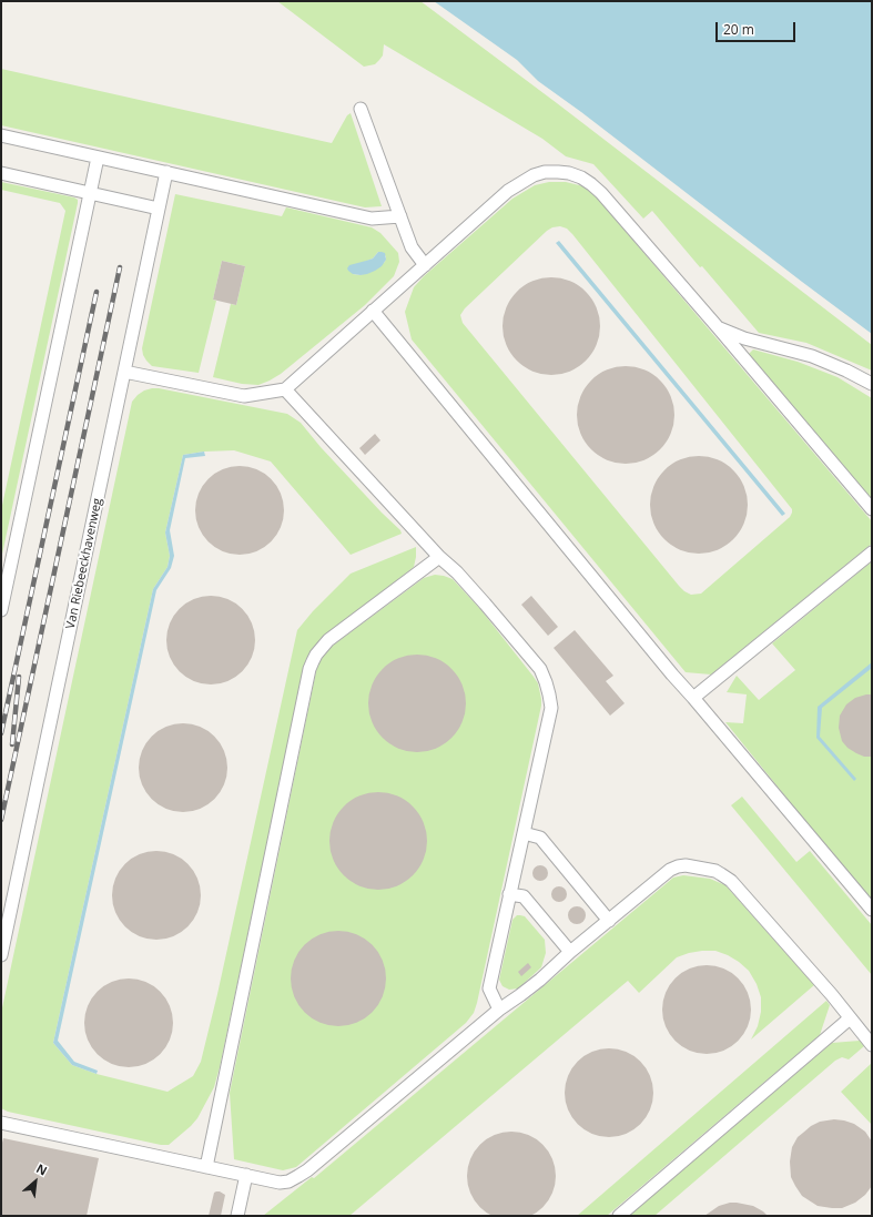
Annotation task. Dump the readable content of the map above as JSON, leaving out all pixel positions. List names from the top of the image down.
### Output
{
  "streets": {
    "lane": ["Van Riebeeckhavenweg"]
  },
  "scale_bar": "20 m",
  "north": "top right"
}
